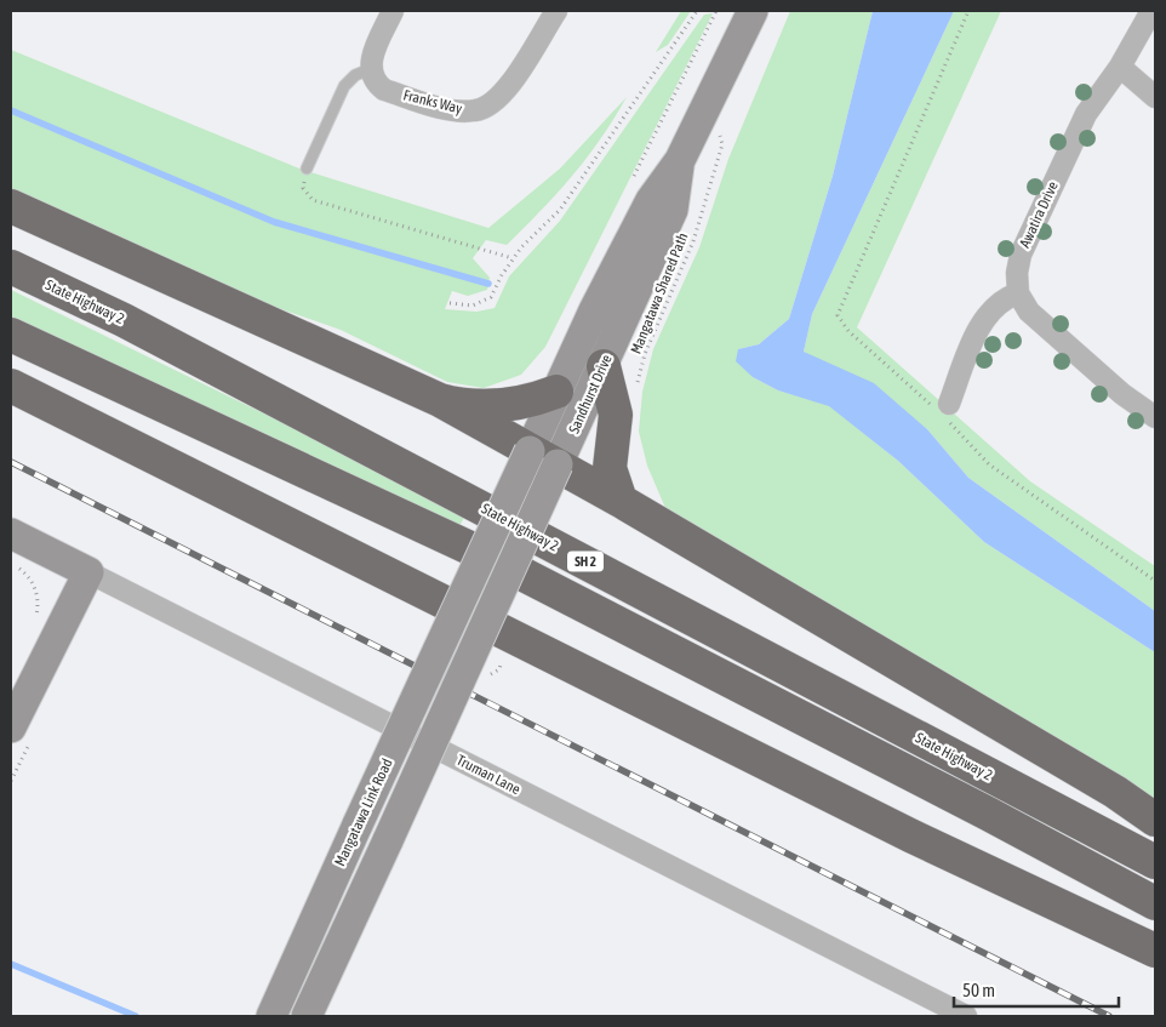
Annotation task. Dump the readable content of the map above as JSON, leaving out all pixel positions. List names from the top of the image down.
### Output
{
  "streets": {
    "highway": ["State Highway 2", "SH 2"],
    "main road": ["Sandhurst Drive", "Truman Lane", "Mangatawa Link Road"],
    "street": ["Franks Way", "Awatira Drive"],
    "path": ["Mangatawa Shared Path"]
  },
  "crossings": [
    ["Sandhurst Drive", "Mangatawa Link Road"]
  ],
  "scale_bar": "50 m"
}
